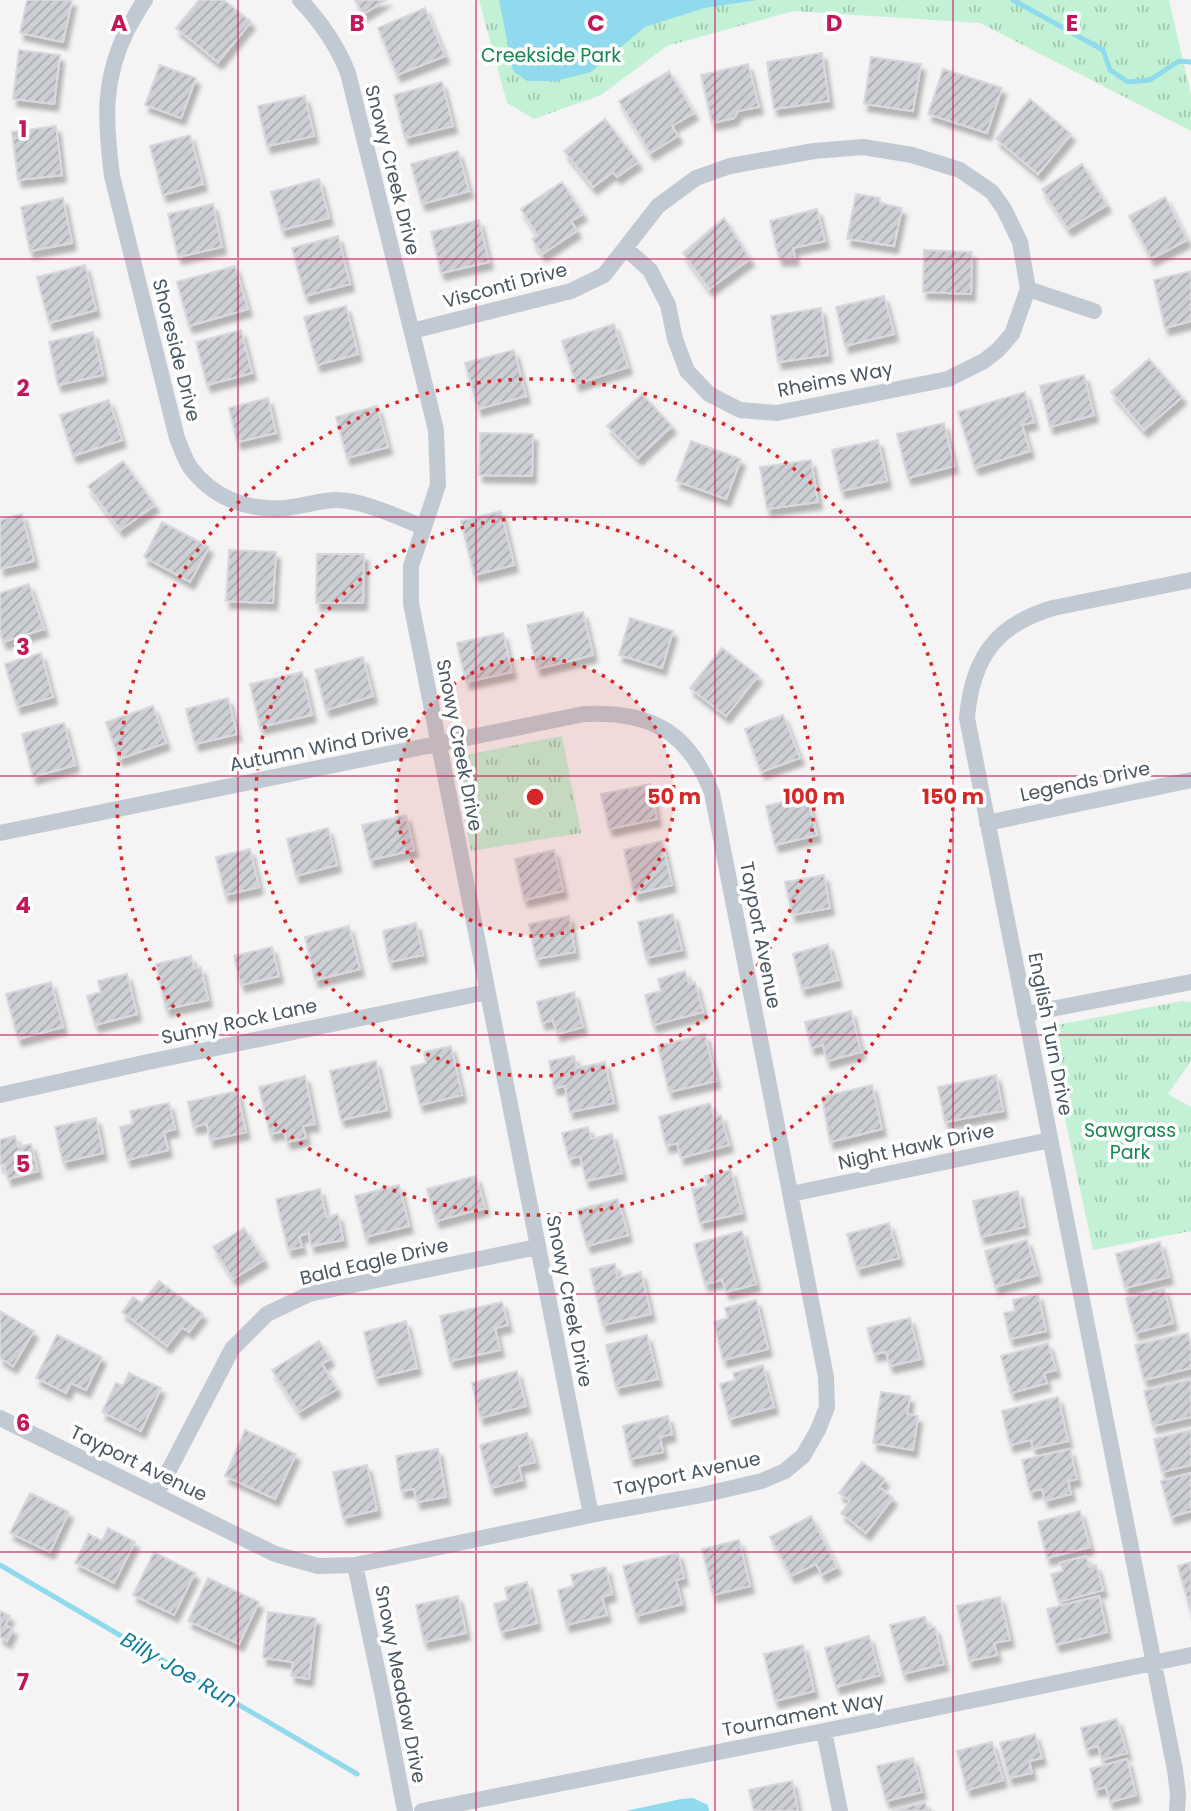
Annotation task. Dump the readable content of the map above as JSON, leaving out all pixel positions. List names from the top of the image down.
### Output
{
  "streets": {
    "street": [
      "Snowy Creek Drive",
      "Visconti Drive",
      "Shoreside Drive",
      "Rheims Way",
      "Autumn Wind Drive",
      "Legends Drive",
      "Tayport Avenue",
      "Sunny Rock Lane",
      "English Turn Drive",
      "Night Hawk Drive",
      "Bald Eagle Drive",
      "Snowy Meadow Drive",
      "Tournament Way"
    ]
  },
  "crossings": [
    ["Snowy Creek Drive", "Visconti Drive"],
    ["Snowy Creek Drive", "Shoreside Drive"],
    ["Snowy Creek Drive", "Autumn Wind Drive"],
    ["Snowy Creek Drive", "Tayport Avenue"],
    ["Snowy Creek Drive", "Sunny Rock Lane"],
    ["Snowy Creek Drive", "Bald Eagle Drive"],
    ["Visconti Drive", "Rheims Way"],
    ["Autumn Wind Drive", "Tayport Avenue"],
    ["Legends Drive", "English Turn Drive"],
    ["Tayport Avenue", "Night Hawk Drive"],
    ["Tayport Avenue", "Bald Eagle Drive"],
    ["Tayport Avenue", "Snowy Meadow Drive"],
    ["English Turn Drive", "Night Hawk Drive"],
    ["English Turn Drive", "Tournament Way"]
  ],
  "water": ["Billy Joe Run"],
  "parks": ["Creekside Park", "Sawgrass Park"],
  "grid": {
    "columns": [
      "A",
      "B",
      "C",
      "D",
      "E"
    ],
    "rows": [
      "1",
      "2",
      "3",
      "4",
      "5",
      "6",
      "7"
    ]
  },
  "rings": ["50 m", "100 m", "150 m"]
}
